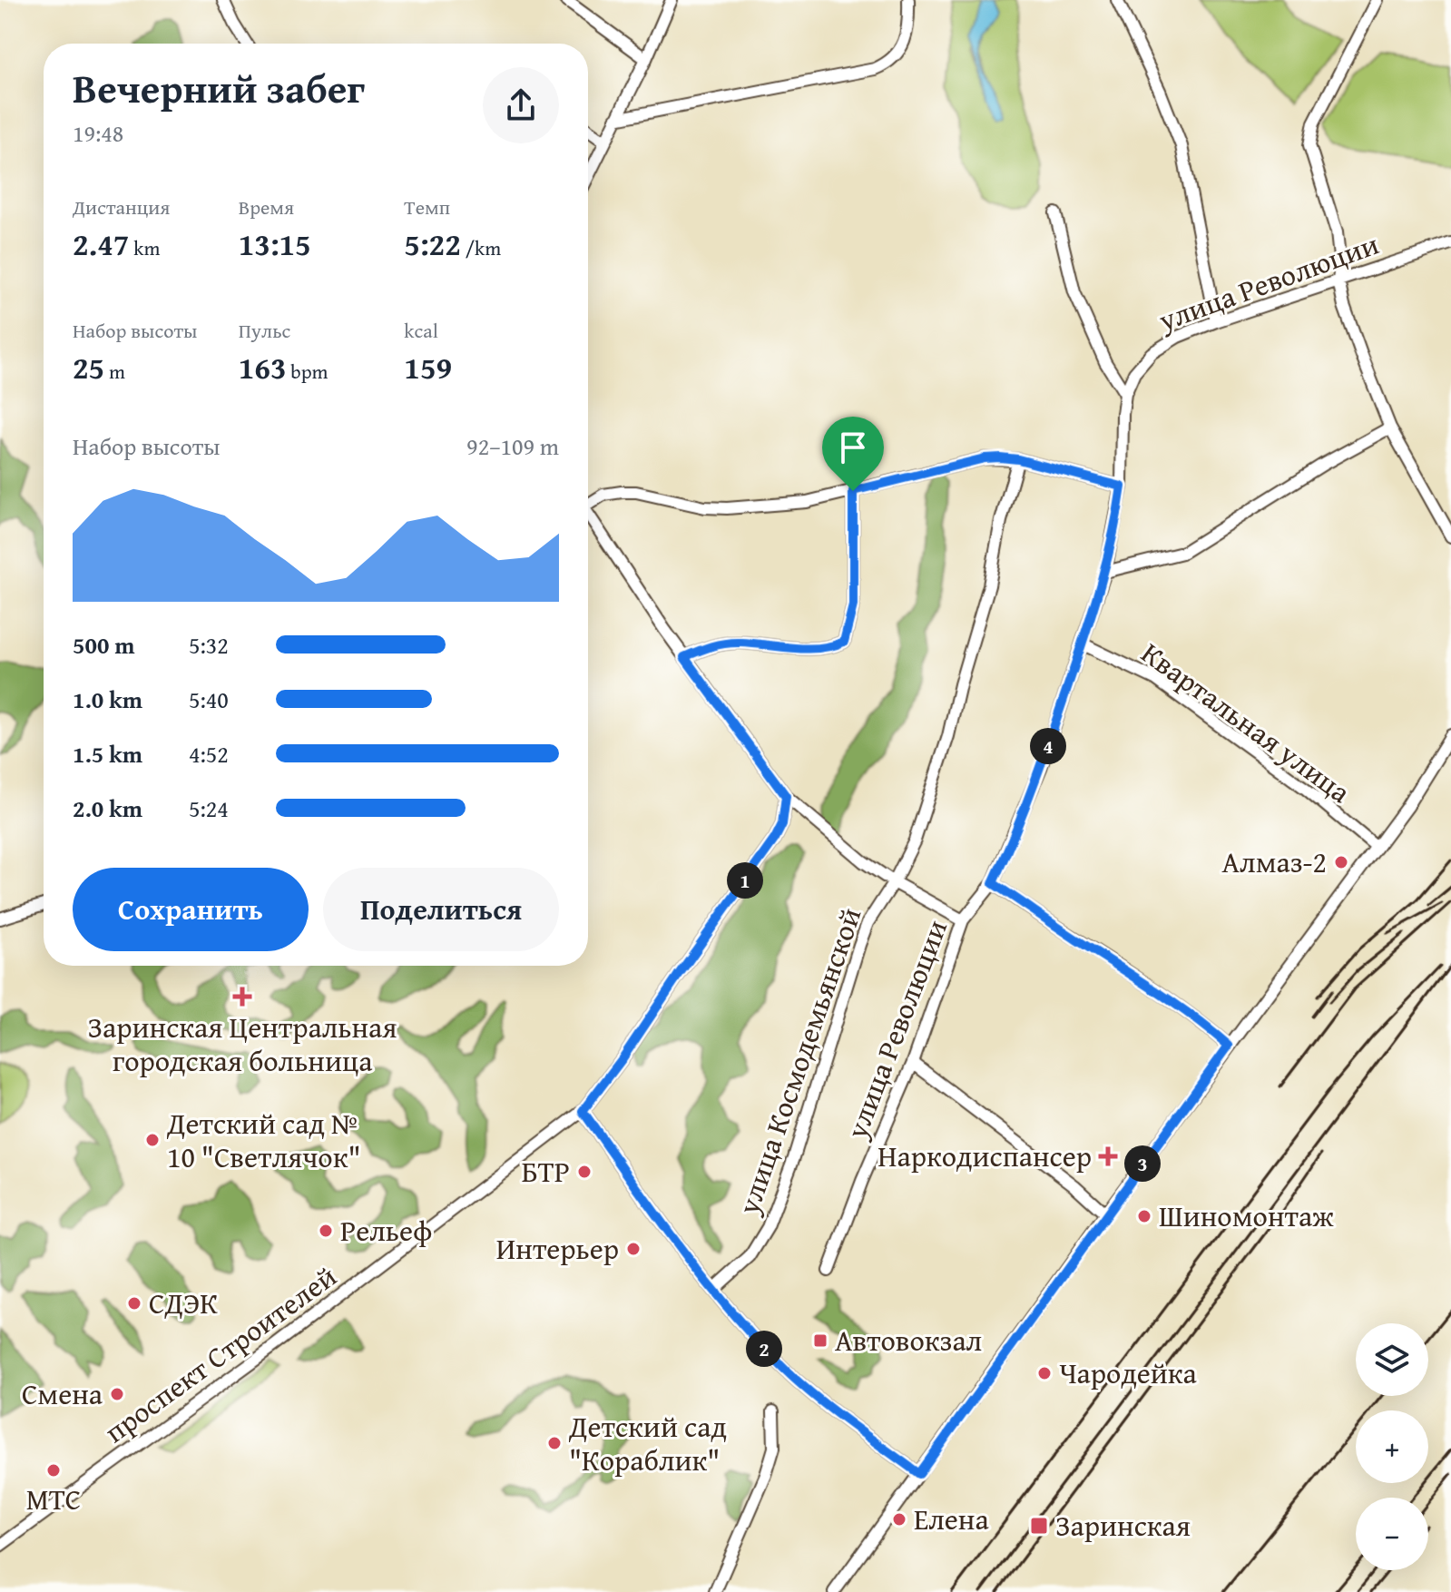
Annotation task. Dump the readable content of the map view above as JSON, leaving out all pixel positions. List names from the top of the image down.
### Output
{
  "streets": {
    "street": [
      "улица Революции",
      "Квартальная улица",
      "улица Космодемьянской",
      "проспект Строителей"
    ]
  },
  "crossings": [
    ["улица Революции", "Квартальная улица"]
  ],
  "places": {
    "other": [
      "Алмаз-2",
      "Детский сад № 10 \"Светлячок\"",
      "БТР",
      "Шиномонтаж",
      "Рельеф",
      "Интерьер",
      "СДЭК",
      "Чародейка",
      "Смена",
      "Детский сад \"Кораблик\"",
      "МТС",
      "Елена"
    ],
    "health": ["Заринская Центральная городская больница", "Наркодиспансер"],
    "transit": ["Автовокзал", "Заринская"]
  },
  "page": {
    "heading": ["Вечерний забег", "19:48"],
    "stats": [
      ["Дистанция", "2.47 km"],
      ["Время", "13:15"],
      ["Темп", "5:22 /km"],
      ["Набор высоты", "25 m"],
      ["Пульс", "163 bpm"],
      ["kcal", "159"]
    ],
    "chart": ["Набор высоты", "92–109 m"],
    "list": [
      {
        "name": "500 m",
        "note": "5:32"
      },
      {
        "name": "1.0 km",
        "note": "5:40"
      },
      {
        "name": "1.5 km",
        "note": "4:52"
      },
      {
        "name": "2.0 km",
        "note": "5:24"
      }
    ],
    "pins": [
      "4",
      "1",
      "3",
      "2"
    ],
    "buttons": ["Сохранить", "Поделиться"],
    "map_buttons": ["+", "−"]
  }
}
